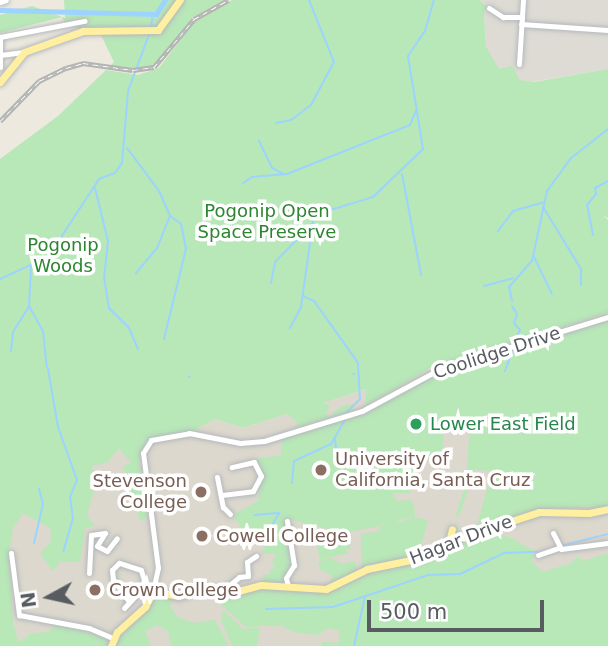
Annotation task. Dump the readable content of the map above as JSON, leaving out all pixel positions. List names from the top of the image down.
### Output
{
  "streets": {
    "main road": ["Hagar Drive"],
    "street": ["Coolidge Drive"]
  },
  "crossings": [
    ["Coolidge Drive", "Hagar Drive"]
  ],
  "parks": ["Pogonip Open Space Preserve", "Pogonip Woods"],
  "places": [
    "Lower East Field",
    "University of California, Santa Cruz",
    "Stevenson College",
    "Cowell College",
    "Crown College"
  ],
  "scale_bar": "500 m",
  "north": "left"
}
